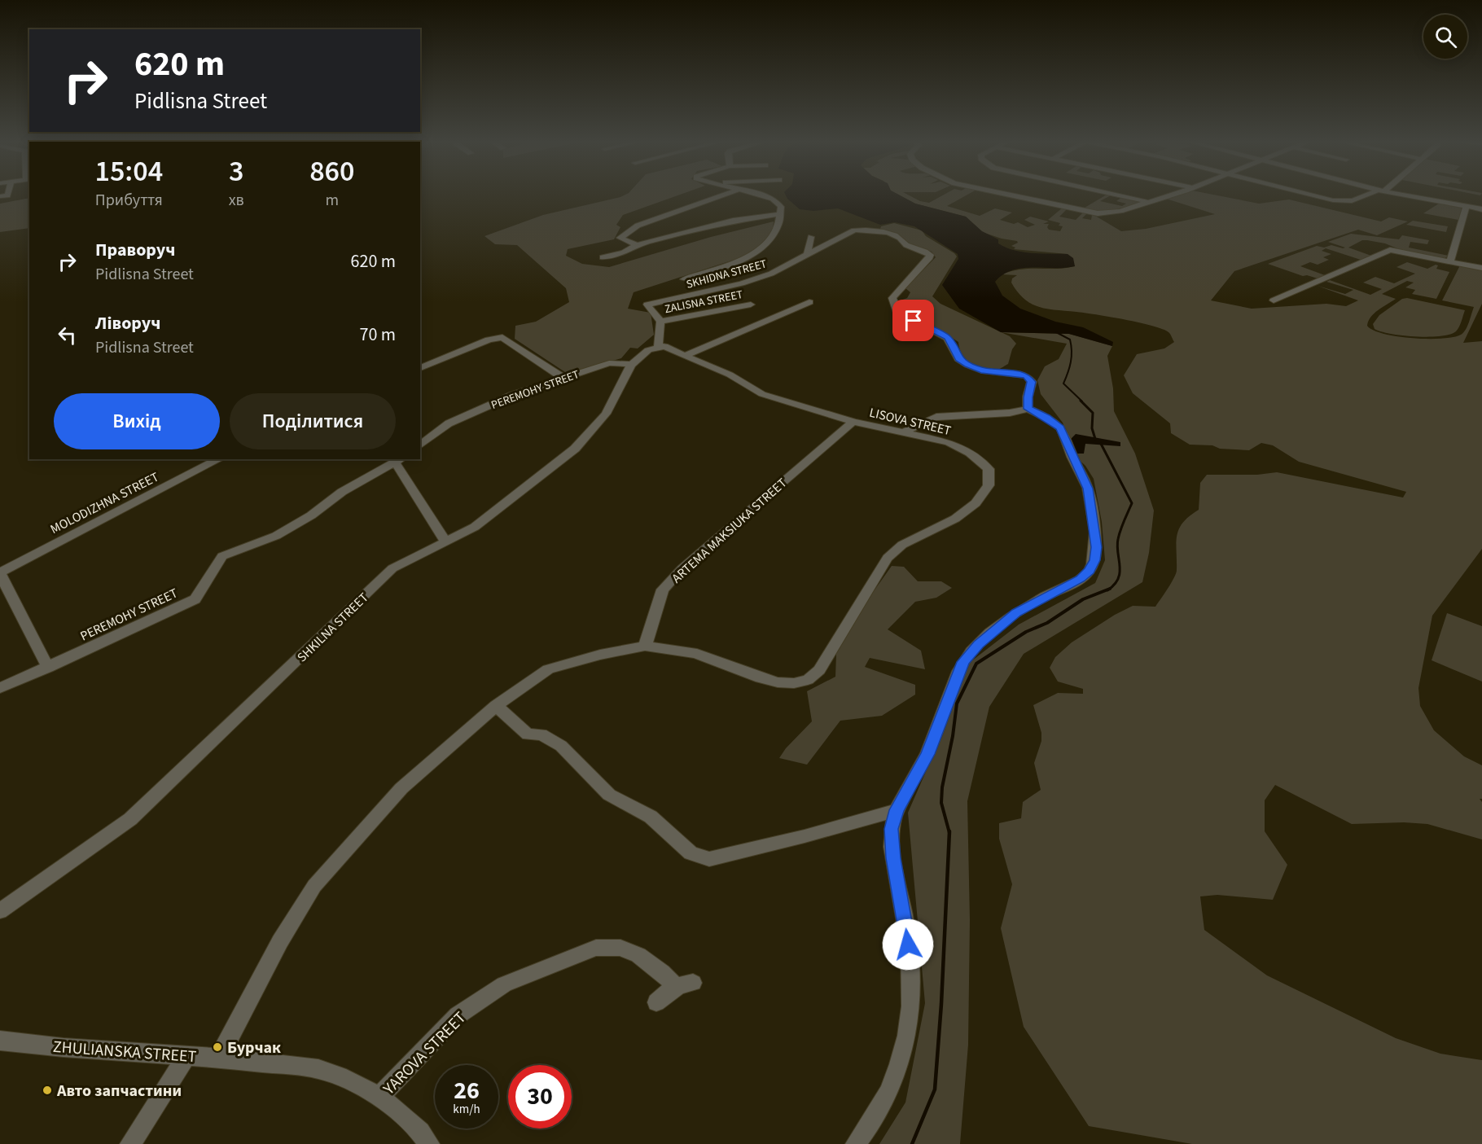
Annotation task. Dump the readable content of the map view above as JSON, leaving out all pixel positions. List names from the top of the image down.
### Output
{
  "streets": {
    "street": [
      "SKHIDNA STREET",
      "ZALISNA STREET",
      "PEREMOHY STREET",
      "LISOVA STREET",
      "MOLODIZHNA STREET",
      "ARTEMA MAKSIUKA STREET",
      "SHKILNA STREET",
      "ZHULIANSKA STREET",
      "YAROVA STREET"
    ]
  },
  "crossings": [
    ["SKHIDNA STREET", "ZALISNA STREET"],
    ["PEREMOHY STREET", "SHKILNA STREET"],
    ["LISOVA STREET", "ARTEMA MAKSIUKA STREET"],
    ["LISOVA STREET", "SHKILNA STREET"],
    ["ZHULIANSKA STREET", "YAROVA STREET"]
  ],
  "places": ["Бурчак", "Авто запчастини"],
  "page": {
    "turn": ["620 m", "Pidlisna Street"],
    "eta": [
      "15:04",
      "Прибуття",
      "3",
      "хв",
      "860",
      "m"
    ],
    "list": [
      {
        "name": "Праворуч",
        "note": "Pidlisna Street",
        "value": "620 m"
      },
      {
        "name": "Ліворуч",
        "note": "Pidlisna Street",
        "value": "70 m"
      }
    ],
    "buttons": ["Вихід", "Поділитися"],
    "speed": "26 km/h",
    "limit": "30"
  }
}
